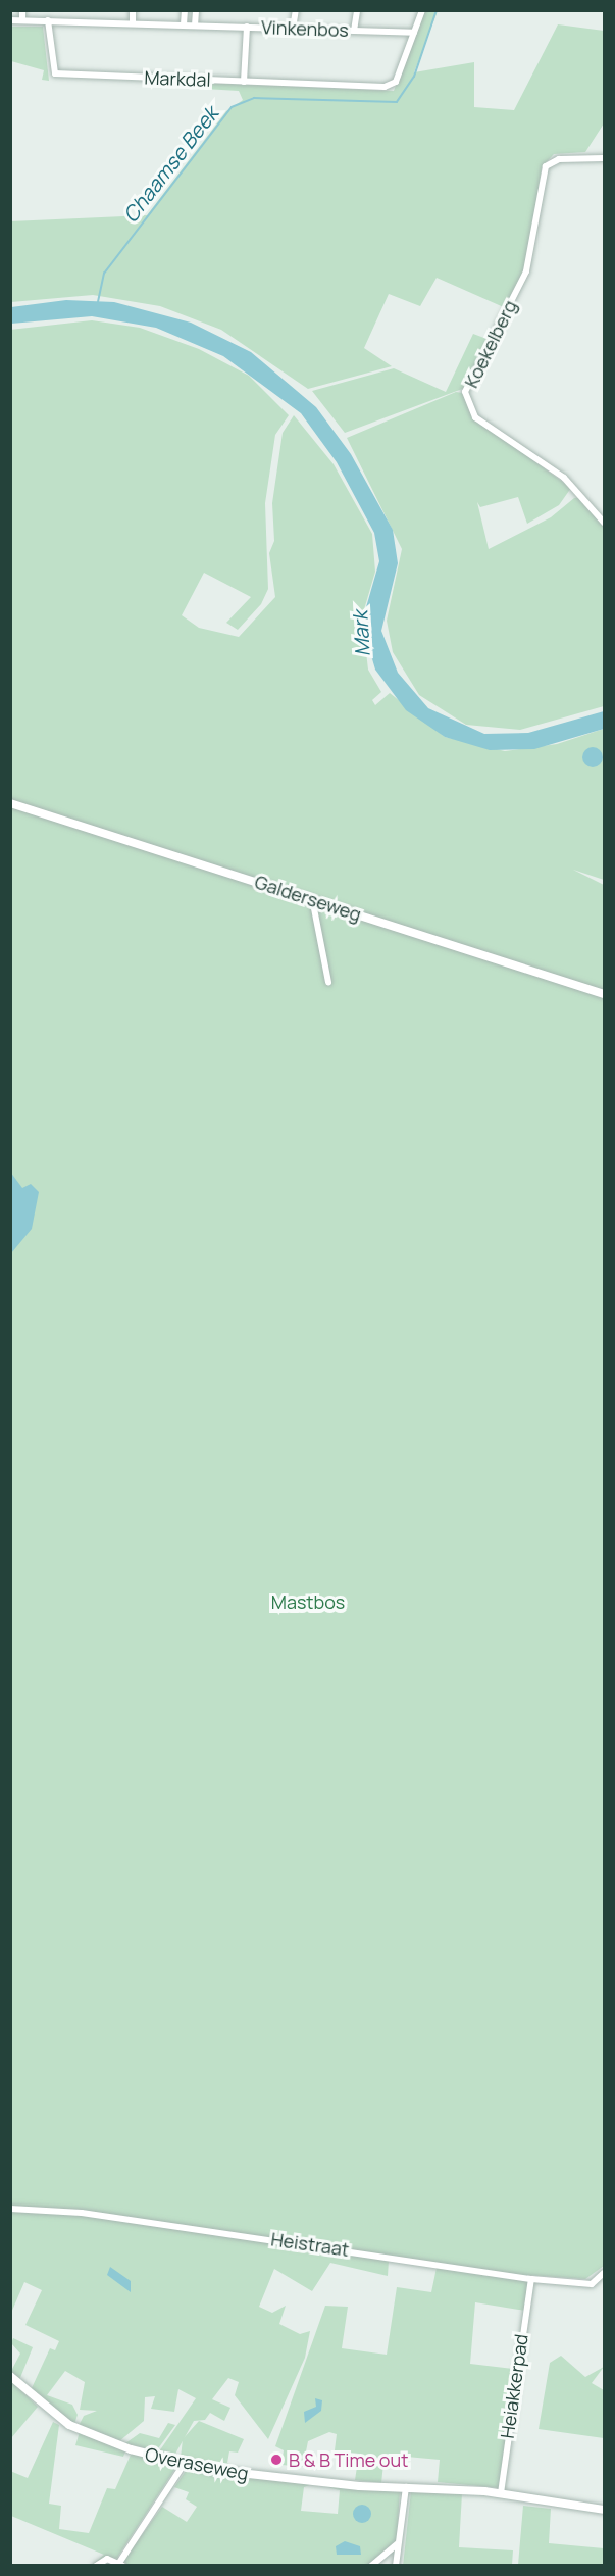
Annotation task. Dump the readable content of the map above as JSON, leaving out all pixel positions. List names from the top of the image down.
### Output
{
  "streets": {
    "street": [
      "Vinkenbos",
      "Markdal",
      "Koekelberg",
      "Galderseweg",
      "Heistraat",
      "Heiakkerpad",
      "Overaseweg"
    ]
  },
  "crossings": [
    ["Vinkenbos", "Markdal"],
    ["Heistraat", "Heiakkerpad"],
    ["Heiakkerpad", "Overaseweg"]
  ],
  "water": ["Chaamse Beek", "Mark"],
  "parks": ["Mastbos"],
  "places": ["B & B Time out"]
}
